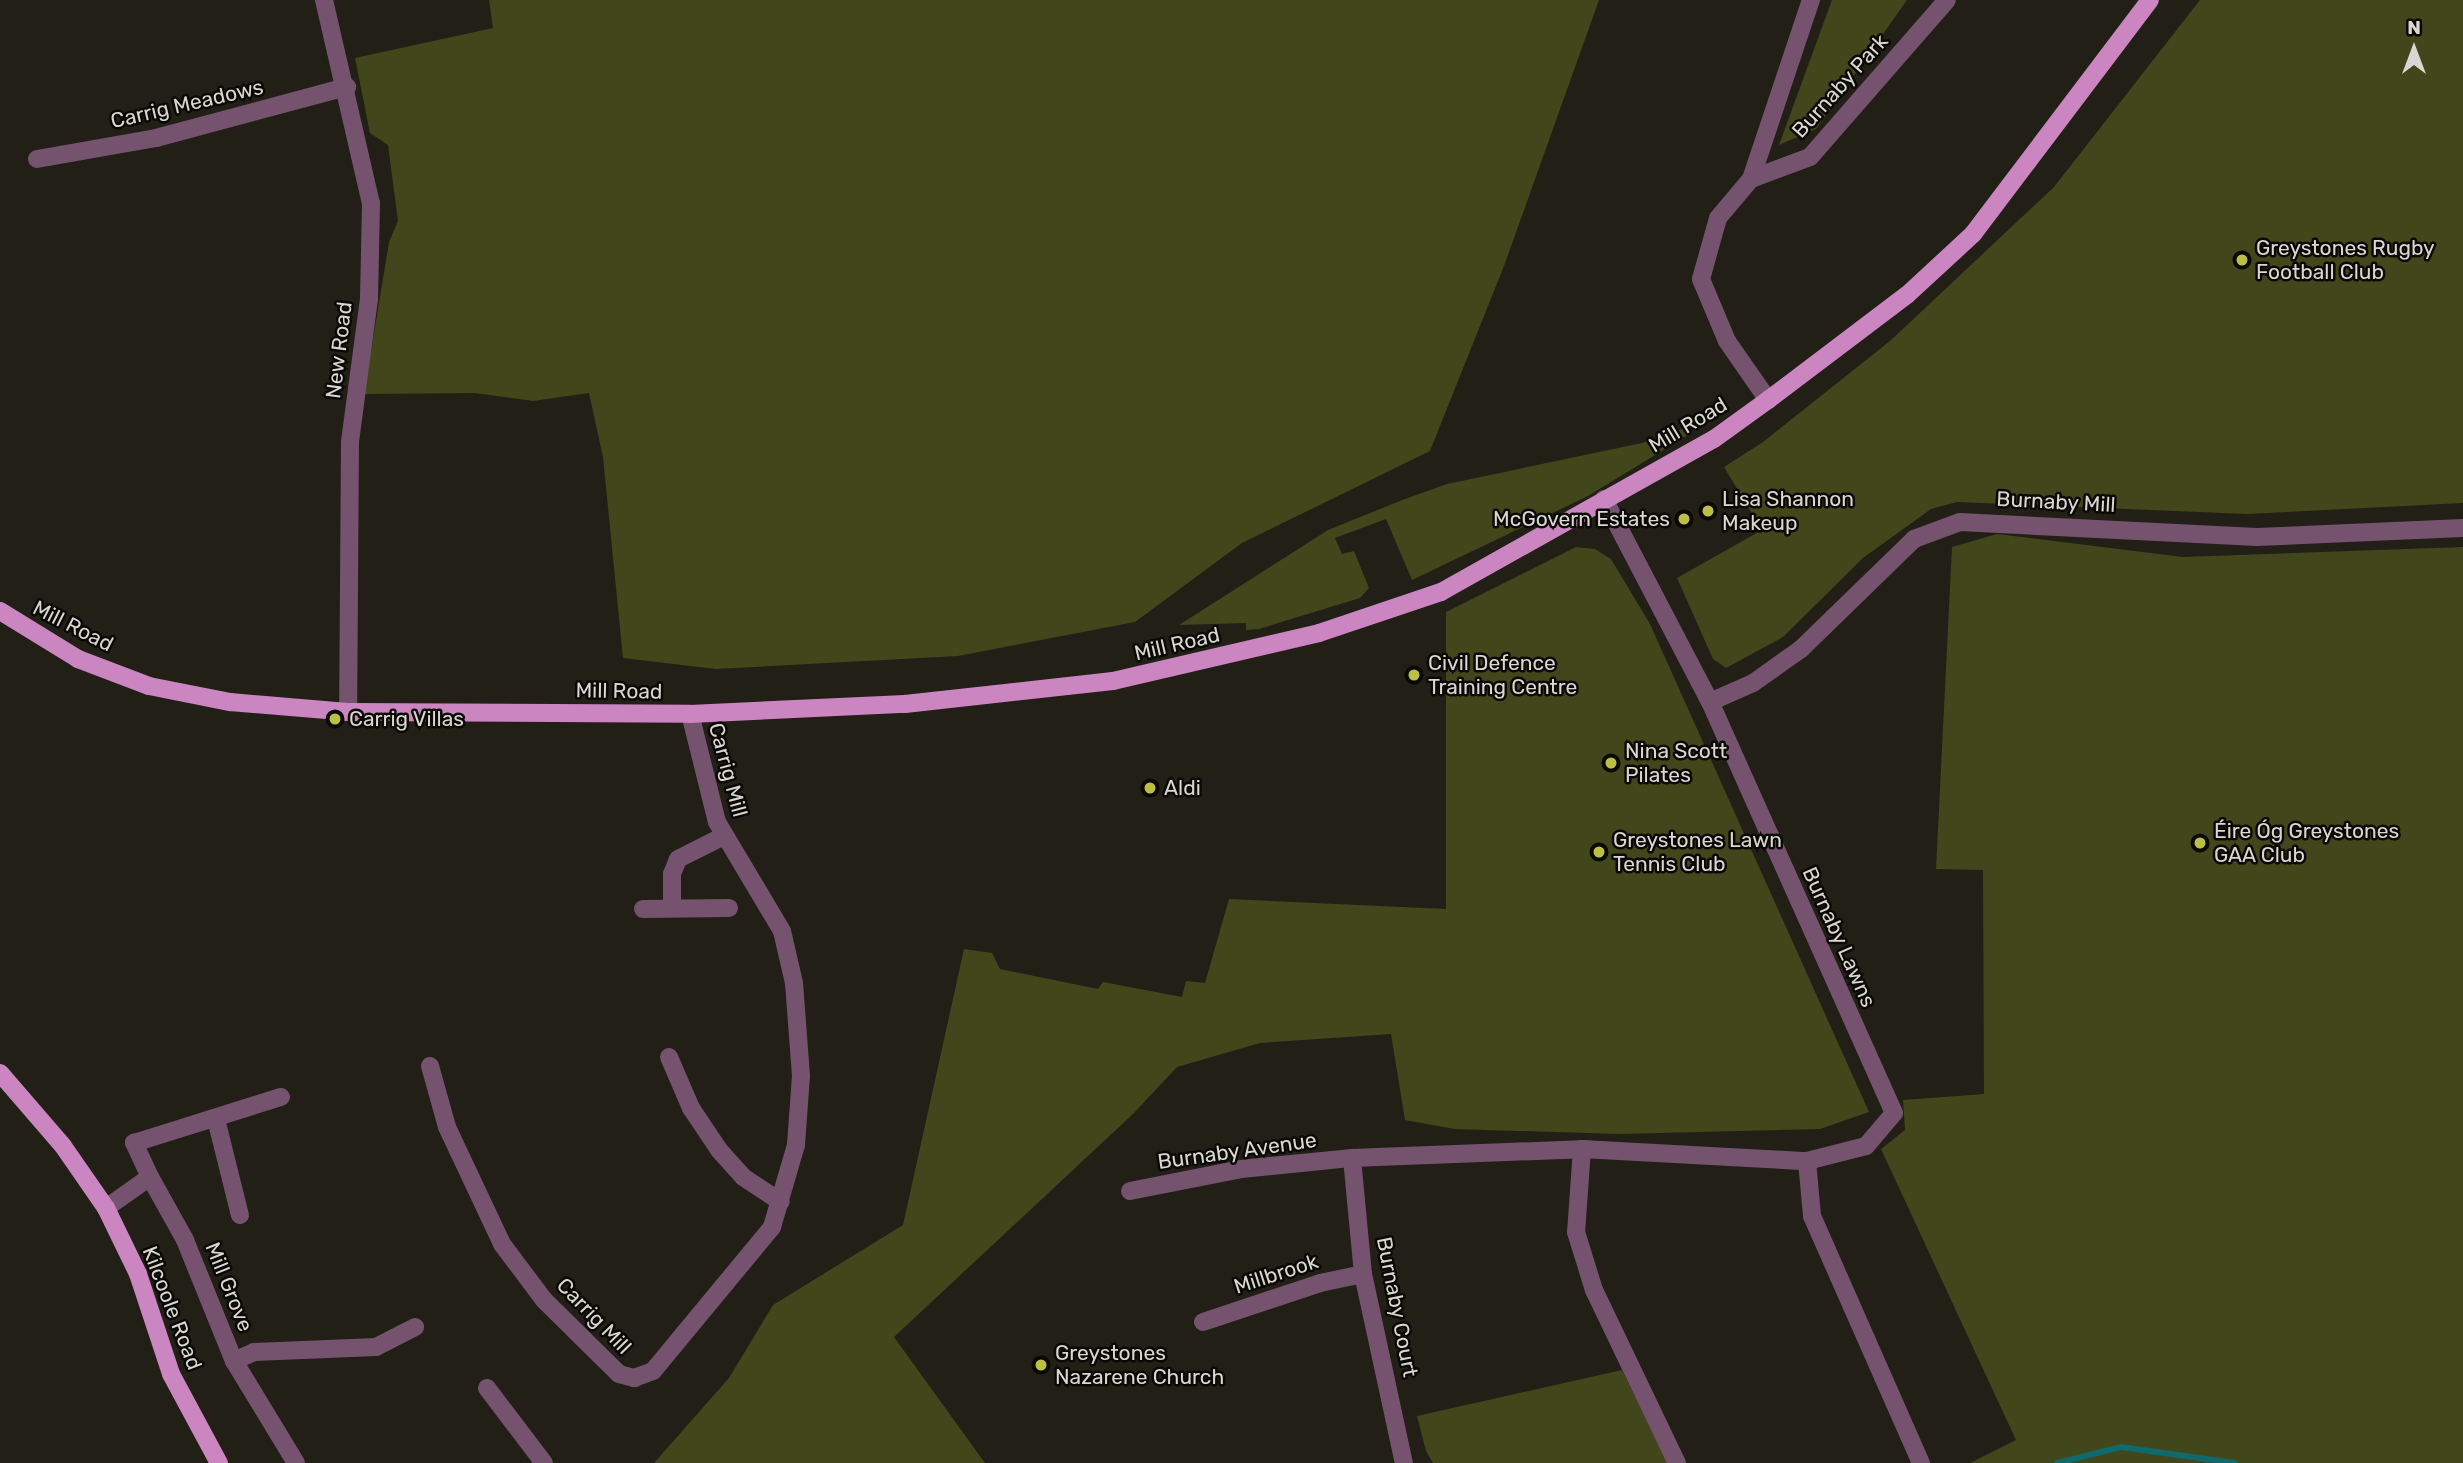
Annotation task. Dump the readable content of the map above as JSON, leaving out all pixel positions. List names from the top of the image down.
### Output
{
  "streets": {
    "main road": ["Mill Road", "Kilcoole Road"],
    "street": [
      "Burnaby Park",
      "Carrig Meadows",
      "New Road",
      "Burnaby Mill",
      "Carrig Mill",
      "Burnaby Lawns",
      "Burnaby Avenue",
      "Millbrook",
      "Mill Grove",
      "Burnaby Court"
    ]
  },
  "crossings": [
    ["Burnaby Park", "Mill Road"],
    ["Carrig Meadows", "New Road"],
    ["New Road", "Mill Road"],
    ["Mill Road", "Carrig Mill"],
    ["Mill Road", "Burnaby Lawns"],
    ["Burnaby Mill", "Burnaby Lawns"],
    ["Burnaby Lawns", "Burnaby Avenue"],
    ["Burnaby Lawns", "Burnaby Court"],
    ["Burnaby Avenue", "Burnaby Court"],
    ["Millbrook", "Burnaby Court"]
  ],
  "places": [
    "Greystones Rugby Football Club",
    "Lisa Shannon Makeup",
    "McGovern Estates",
    "Civil Defence Training Centre",
    "Carrig Villas",
    "Nina Scott Pilates",
    "Aldi",
    "Éire Óg Greystones GAA Club",
    "Greystones Lawn Tennis Club",
    "Greystones Nazarene Church"
  ],
  "north": "top"
}
